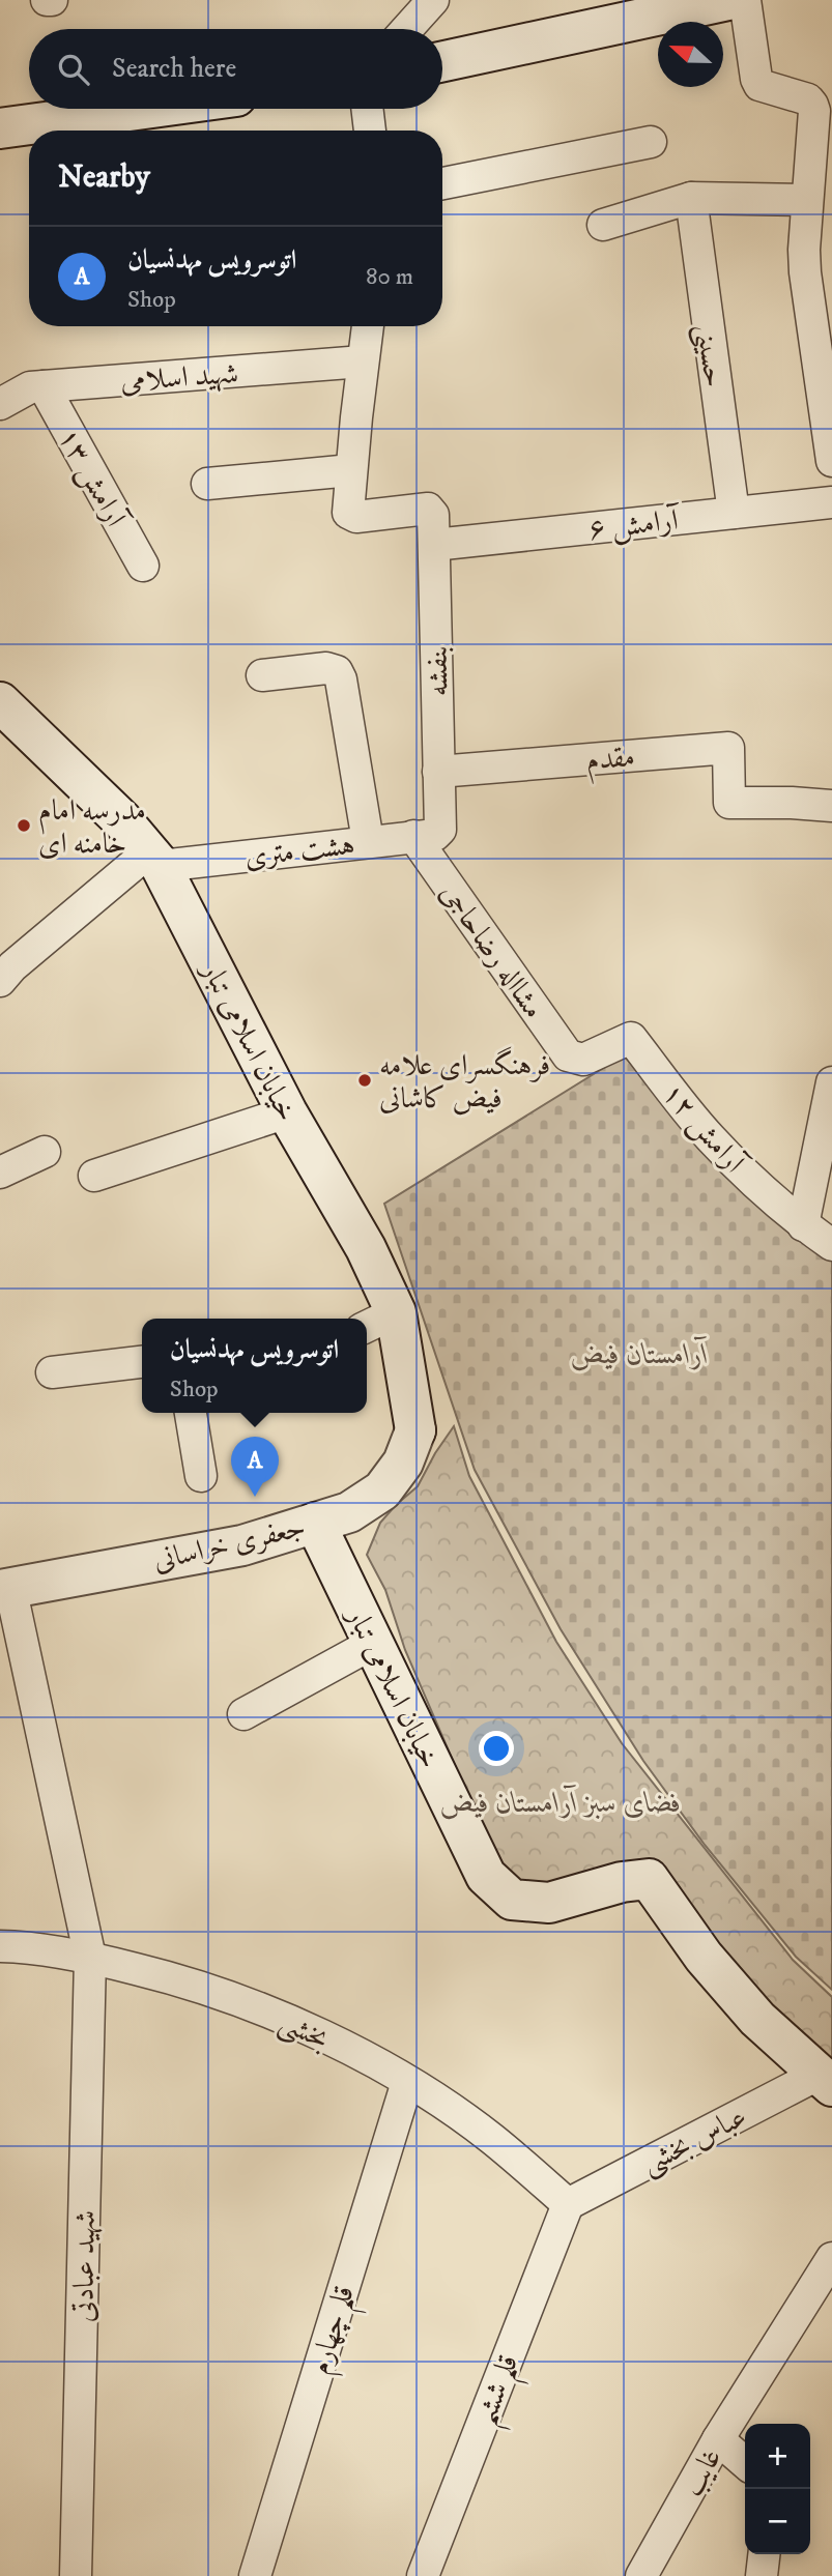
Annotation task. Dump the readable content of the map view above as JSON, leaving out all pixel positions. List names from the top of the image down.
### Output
{
  "streets": {
    "main road": ["خیابان اسلامی تبار", "جعفری خراسانی"],
    "street": [
      "حسینی",
      "شهید اسلامی",
      "آرامش ۱۳",
      "آرامش ۶",
      "بنفشه",
      "مقدم",
      "هشت متری",
      "مشااله رضاحاجی",
      "آرامش ۱۲",
      "بخشی",
      "عباس بخشی",
      "شهید عبادتی",
      "قلم چهارم",
      "قلم ششم",
      "غایب"
    ]
  },
  "crossings": [
    ["حسینی", "آرامش ۶"],
    ["شهید اسلامی", "آرامش ۱۳"],
    ["آرامش ۶", "بنفشه"],
    ["بنفشه", "مقدم"],
    ["بنفشه", "هشت متری"],
    ["بنفشه", "مشااله رضاحاجی"],
    ["هشت متری", "مشااله رضاحاجی"],
    ["هشت متری", "خیابان اسلامی تبار"],
    ["مشااله رضاحاجی", "آرامش ۱۲"],
    ["خیابان اسلامی تبار", "جعفری خراسانی"],
    ["خیابان اسلامی تبار", "عباس بخشی"],
    ["جعفری خراسانی", "شهید عبادتی"],
    ["بخشی", "عباس بخشی"],
    ["بخشی", "شهید عبادتی"],
    ["بخشی", "قلم چهارم"],
    ["بخشی", "قلم ششم"],
    ["عباس بخشی", "قلم ششم"]
  ],
  "parks": ["آرامستان فیض", "فضای سبز آرامستان فیض"],
  "places": ["مدرسه امام خامنه ای", "فرهنگسرای علامه فیض کاشانی"],
  "north": "left",
  "page": {
    "search": "Search here",
    "heading": "Nearby",
    "list": [
      {
        "mark": "A",
        "name": "اتوسرویس مهدنسیان",
        "note": "Shop",
        "value": "80 m"
      }
    ],
    "popup": ["اتوسرویس مهدنسیان", "Shop"],
    "pins": "A",
    "map_buttons": ["+", "−"]
  }
}
